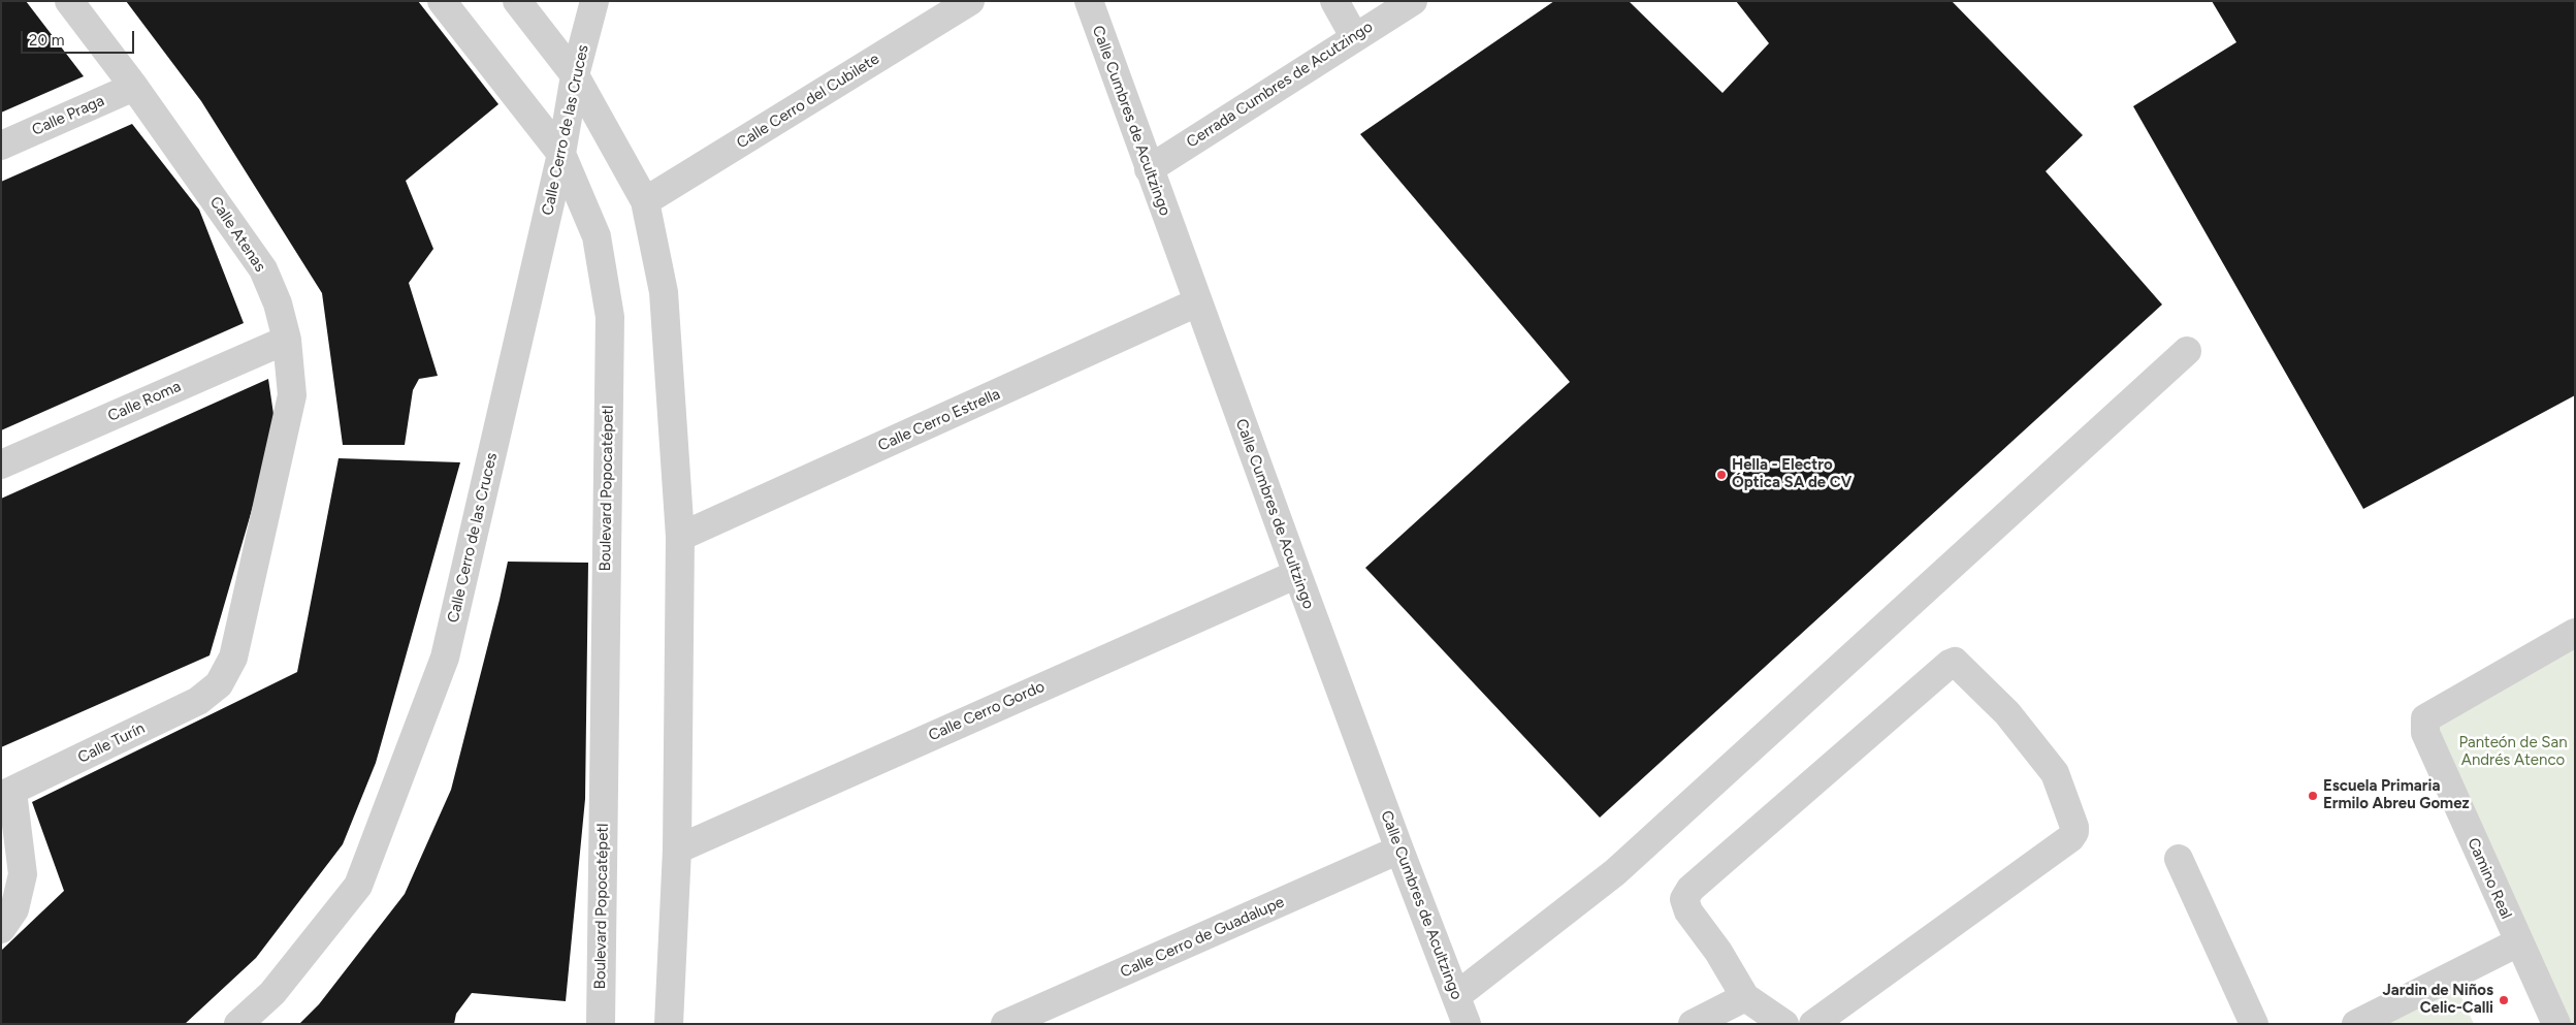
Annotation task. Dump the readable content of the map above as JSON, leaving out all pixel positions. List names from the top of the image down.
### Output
{
  "streets": {
    "street": [
      "Cerrada Cumbres de Acutzingo",
      "Calle Cerro del Cubilete",
      "Calle Praga",
      "Calle Cumbres de Acultzingo",
      "Calle Cerro de las Cruces",
      "Calle Atenas",
      "Calle Roma",
      "Calle Cerro Estrella",
      "Boulevard Popocatépetl",
      "Calle Cerro Gordo",
      "Calle Turín",
      "Camino Real",
      "Calle Cerro de Guadalupe"
    ]
  },
  "crossings": [
    ["Cerrada Cumbres de Acutzingo", "Calle Cumbres de Acultzingo"],
    ["Calle Praga", "Calle Atenas"],
    ["Calle Cumbres de Acultzingo", "Calle Cerro Estrella"],
    ["Calle Cumbres de Acultzingo", "Calle Cerro Gordo"],
    ["Calle Cumbres de Acultzingo", "Calle Cerro de Guadalupe"],
    ["Calle Cerro de las Cruces", "Boulevard Popocatépetl"],
    ["Calle Atenas", "Calle Roma"],
    ["Calle Atenas", "Calle Turín"]
  ],
  "parks": ["Panteón de San Andrés Atenco"],
  "places": ["Hella - Electro Óptica SA de CV", "Escuela Primaria Ermilo Abreu Gomez", "Jardin de Niños Celic-Calli"],
  "scale_bar": "20 m"
}
